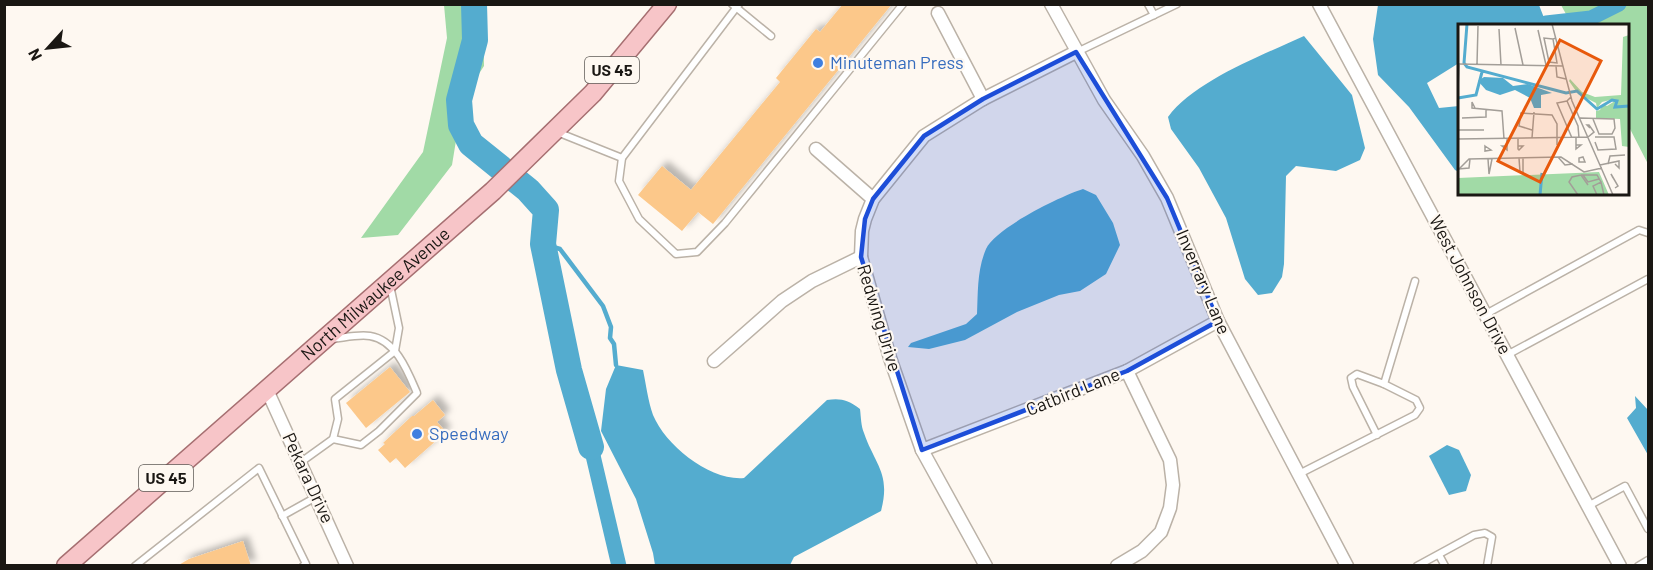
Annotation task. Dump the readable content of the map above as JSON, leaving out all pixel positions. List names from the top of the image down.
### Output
{
  "streets": {
    "main road": ["US 45", "North Milwaukee Avenue"],
    "street": [
      "Inverrary Lane",
      "West Johnson Drive",
      "Redwing Drive",
      "Catbird Lane",
      "Pekara Drive"
    ]
  },
  "crossings": [
    ["Inverrary Lane", "Redwing Drive"],
    ["Inverrary Lane", "Catbird Lane"],
    ["North Milwaukee Avenue", "Pekara Drive"],
    ["Redwing Drive", "Catbird Lane"]
  ],
  "places": ["Minuteman Press", "Speedway"],
  "north": "bottom left"
}
